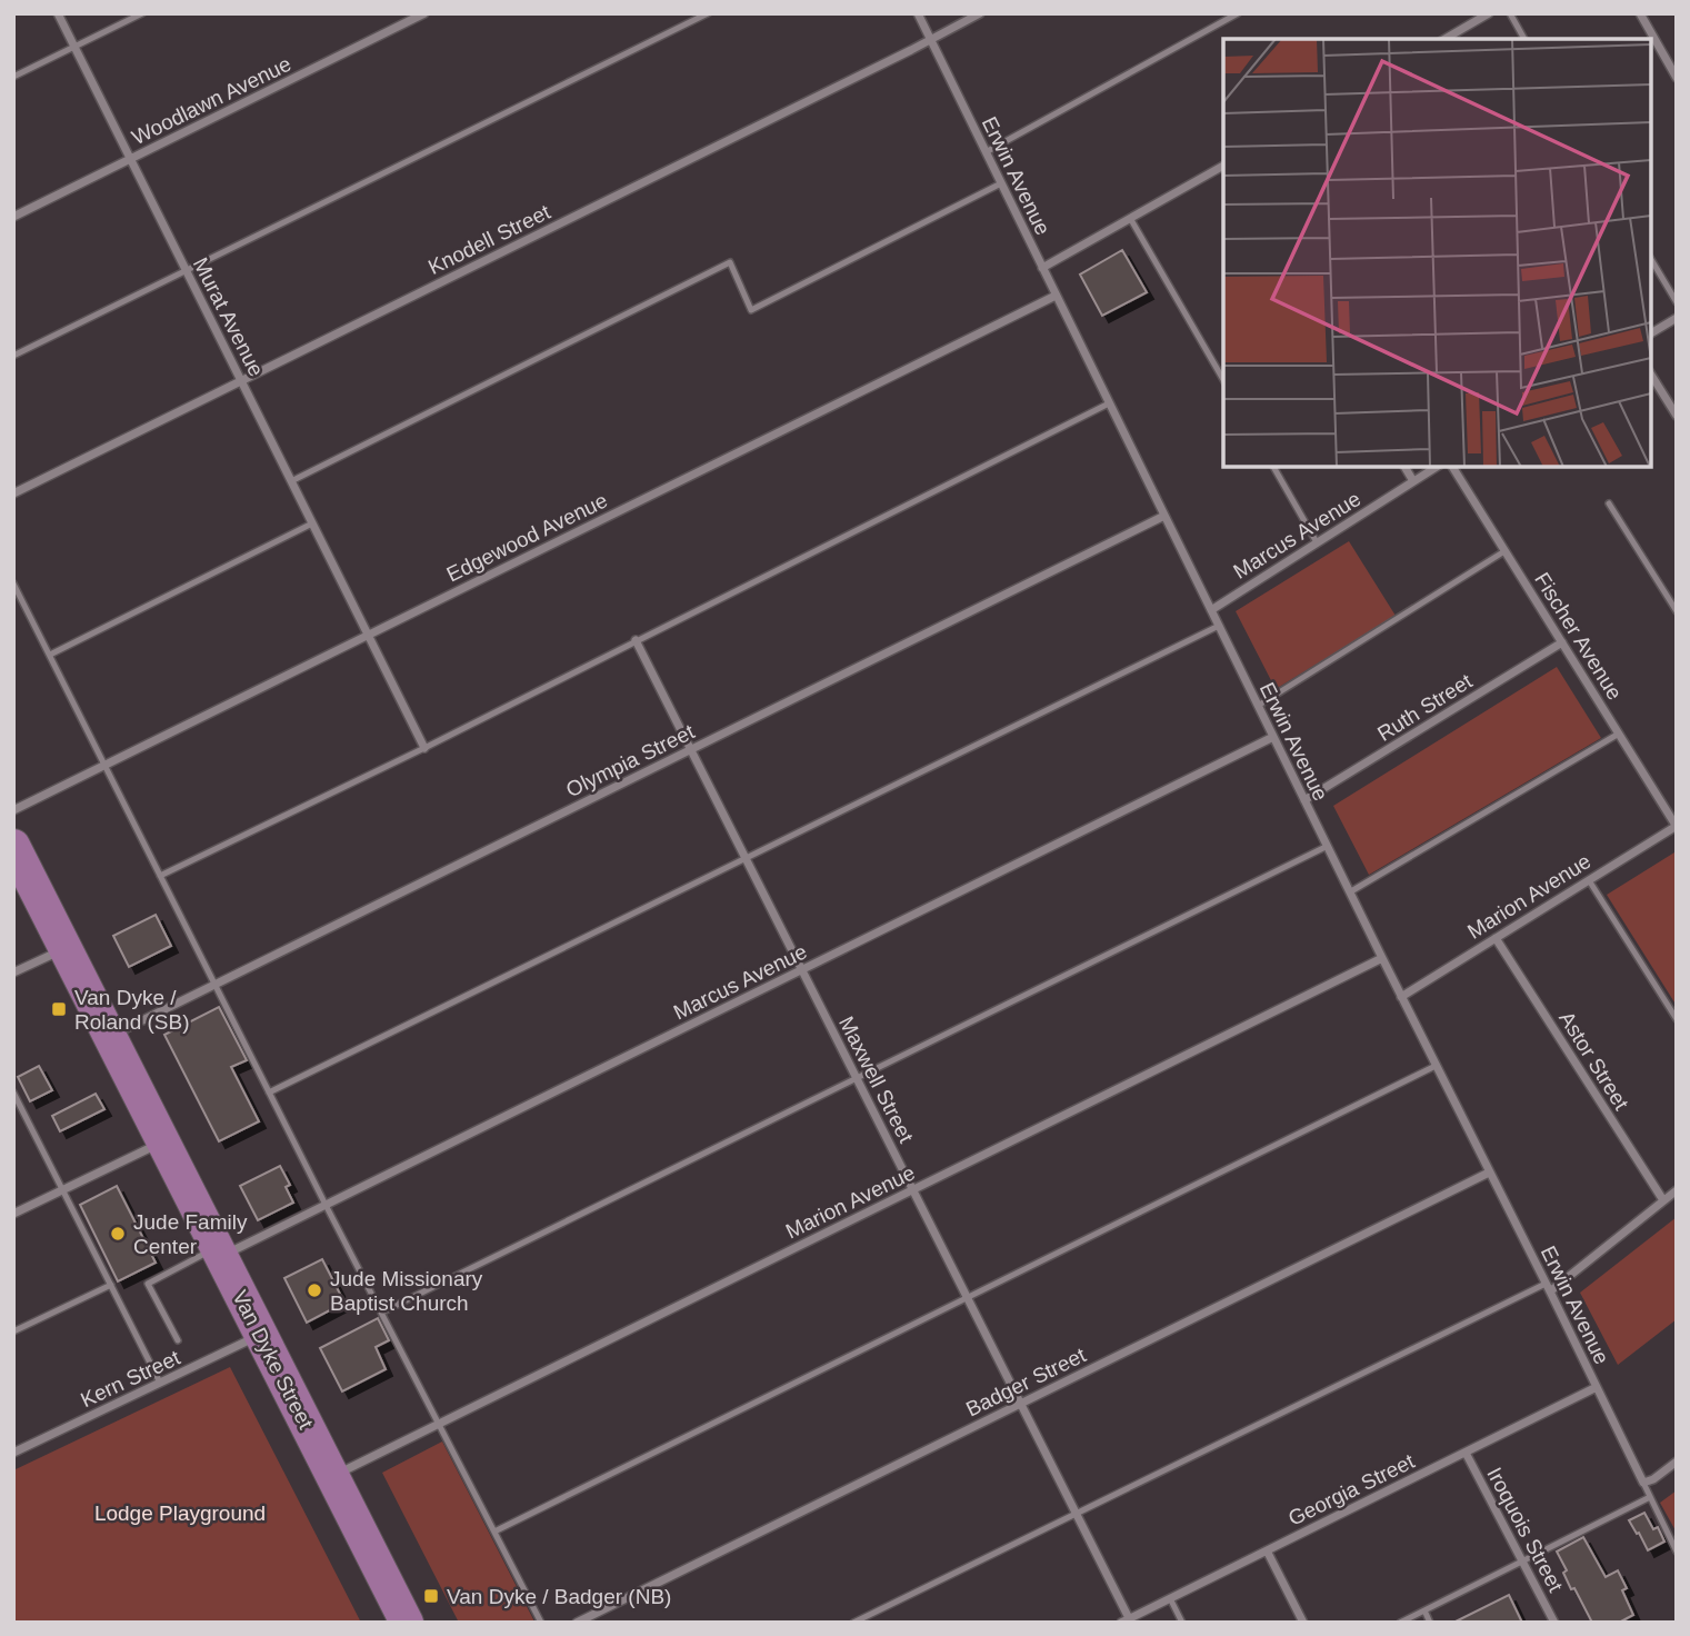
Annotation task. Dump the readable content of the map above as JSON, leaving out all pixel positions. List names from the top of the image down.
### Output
{
  "streets": {
    "main road": ["Van Dyke Street"],
    "street": [
      "Woodlawn Avenue",
      "Erwin Avenue",
      "Knodell Street",
      "Murat Avenue",
      "Marcus Avenue",
      "Edgewood Avenue",
      "Fischer Avenue",
      "Ruth Street",
      "Olympia Street",
      "Marion Avenue",
      "Astor Street",
      "Maxwell Street",
      "Kern Street",
      "Badger Street",
      "Georgia Street",
      "Iroquois Street"
    ]
  },
  "crossings": [
    ["Woodlawn Avenue", "Murat Avenue"],
    ["Erwin Avenue", "Knodell Street"],
    ["Erwin Avenue", "Marcus Avenue"],
    ["Erwin Avenue", "Edgewood Avenue"],
    ["Erwin Avenue", "Ruth Street"],
    ["Erwin Avenue", "Olympia Street"],
    ["Erwin Avenue", "Marion Avenue"],
    ["Erwin Avenue", "Badger Street"],
    ["Erwin Avenue", "Georgia Street"],
    ["Knodell Street", "Murat Avenue"],
    ["Murat Avenue", "Edgewood Avenue"],
    ["Marcus Avenue", "Maxwell Street"],
    ["Marcus Avenue", "Van Dyke Street"],
    ["Fischer Avenue", "Ruth Street"],
    ["Fischer Avenue", "Marion Avenue"],
    ["Olympia Street", "Maxwell Street"],
    ["Olympia Street", "Van Dyke Street"],
    ["Marion Avenue", "Astor Street"],
    ["Marion Avenue", "Maxwell Street"],
    ["Marion Avenue", "Van Dyke Street"],
    ["Maxwell Street", "Badger Street"],
    ["Maxwell Street", "Georgia Street"],
    ["Van Dyke Street", "Kern Street"],
    ["Georgia Street", "Iroquois Street"]
  ],
  "parks": ["Lodge Playground"],
  "places": {
    "transit": ["Van Dyke / Roland (SB)", "Van Dyke / Badger (NB)"],
    "other": ["Jude Family Center", "Jude Missionary Baptist Church"]
  }
}
